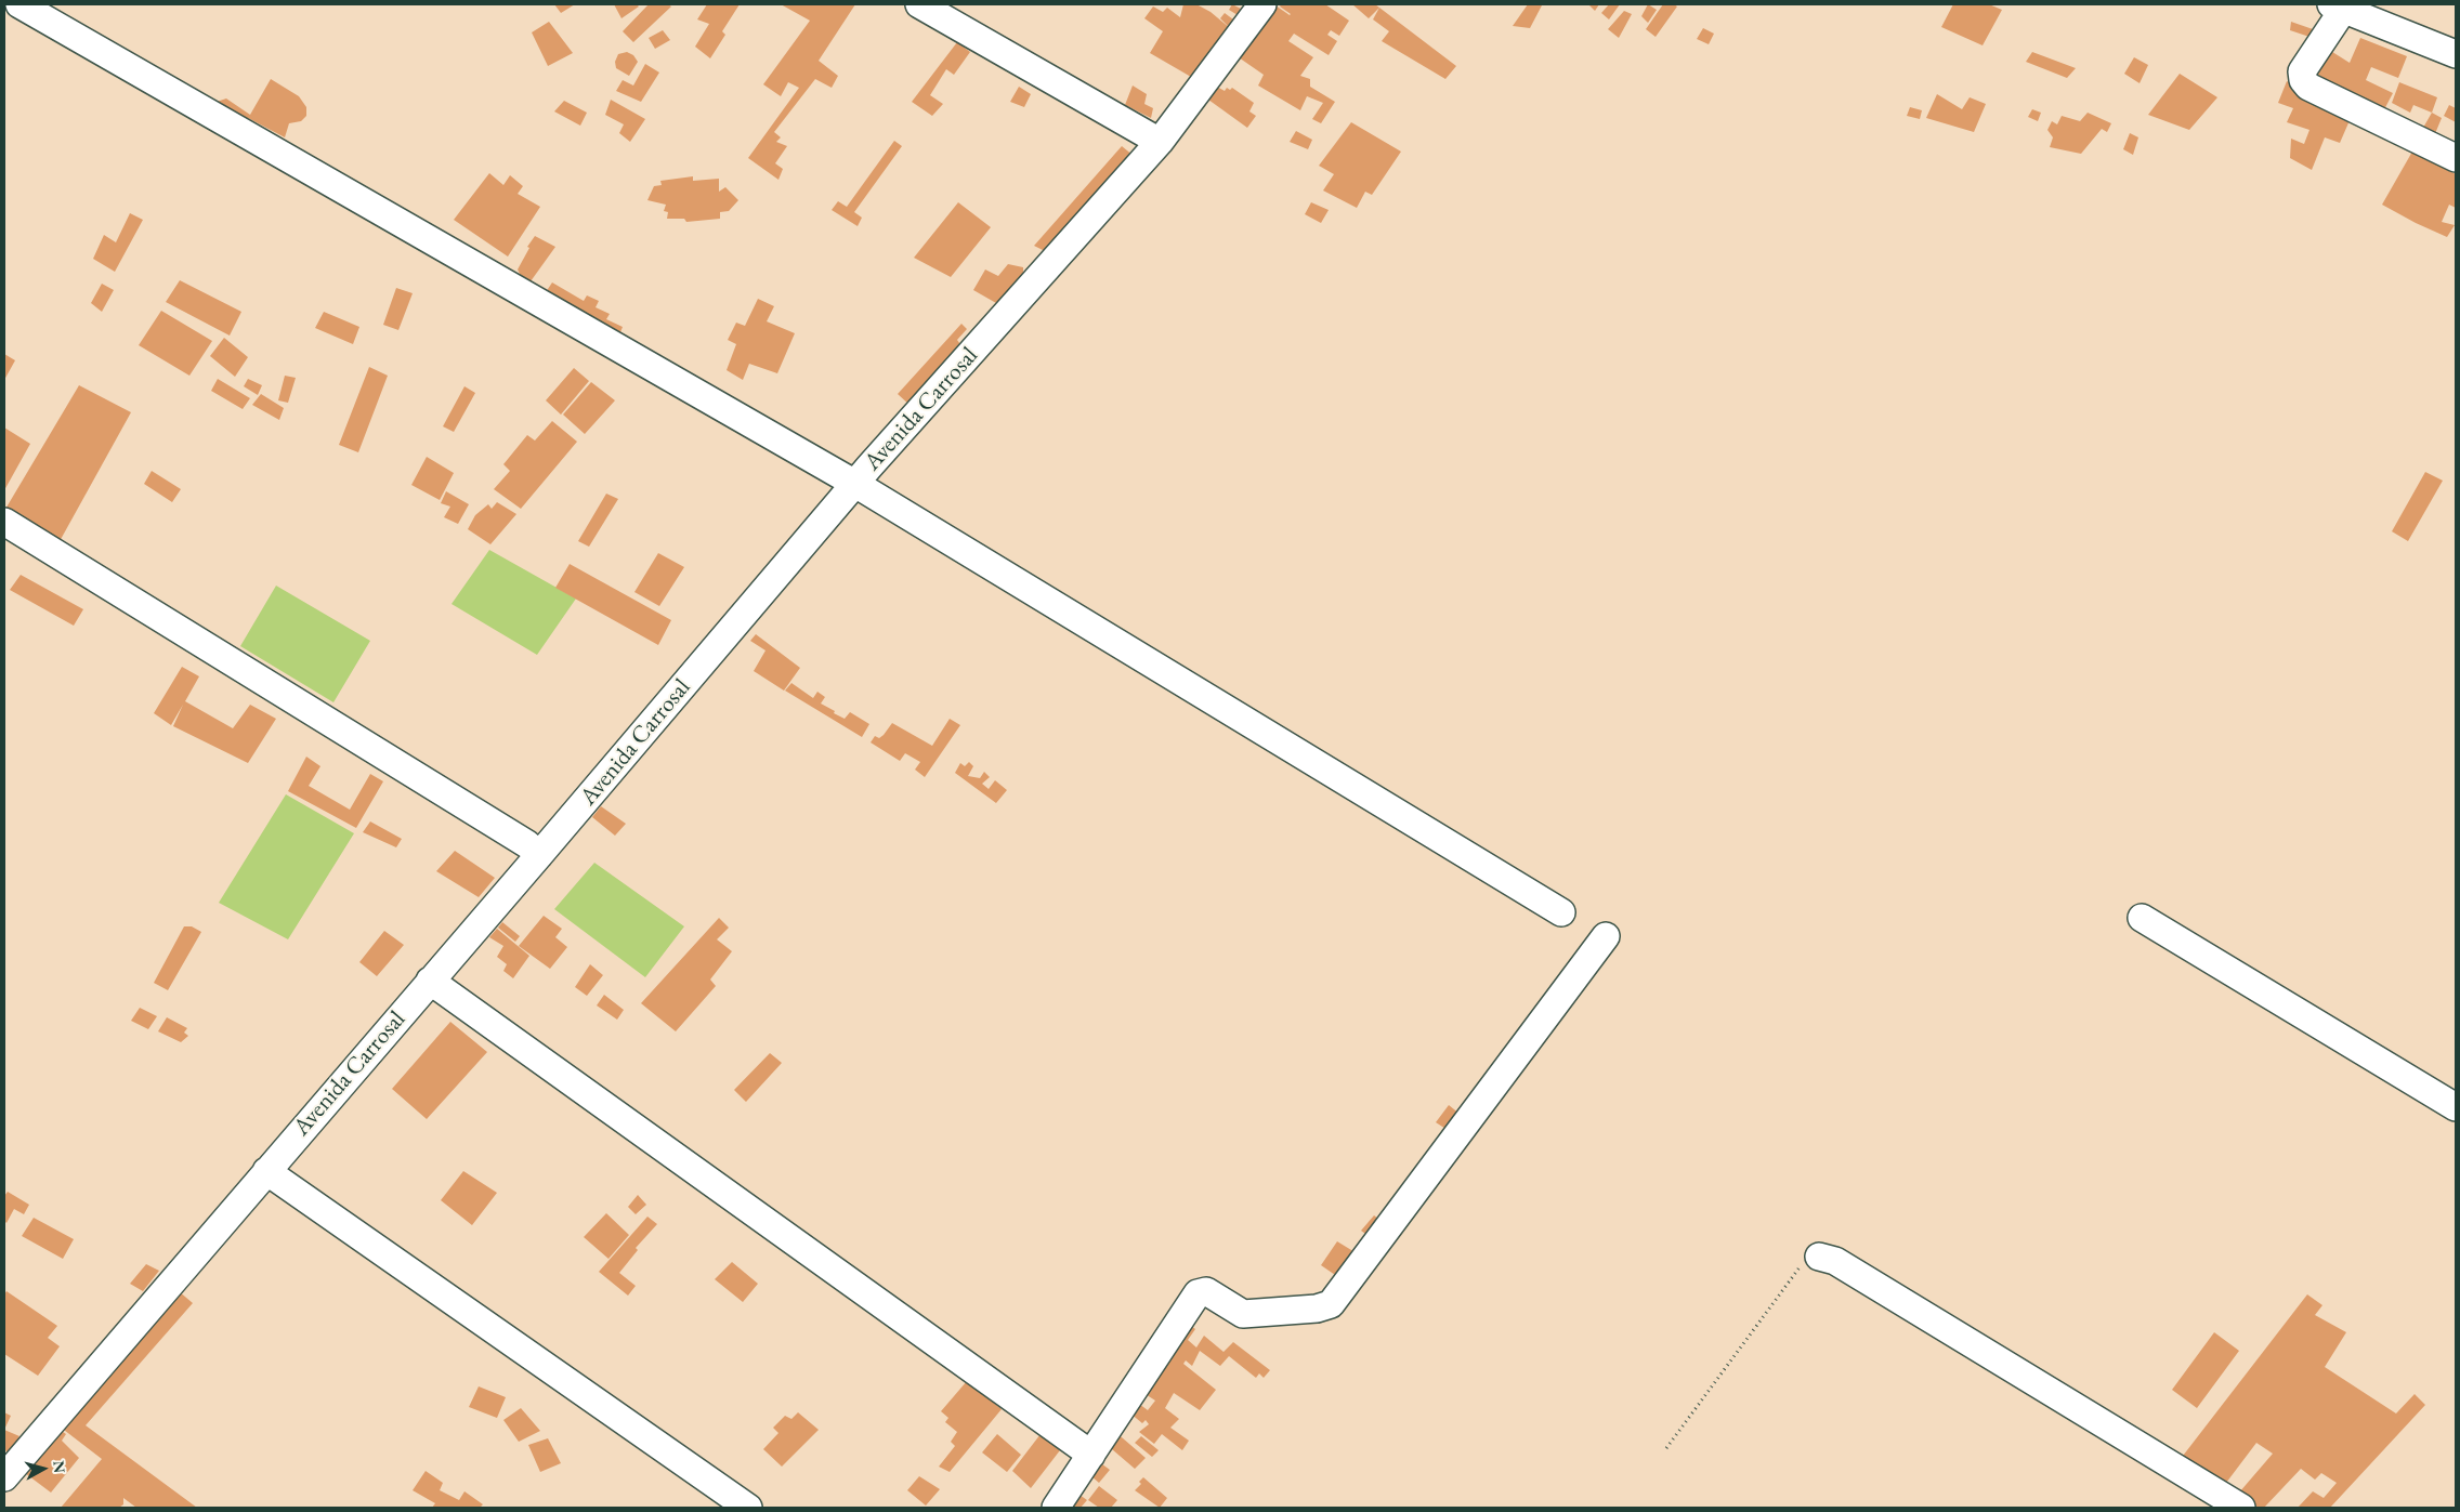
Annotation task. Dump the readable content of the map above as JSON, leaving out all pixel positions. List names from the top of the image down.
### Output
{
  "streets": {
    "street": ["Avenida Carrosal"]
  },
  "north": "right"
}
